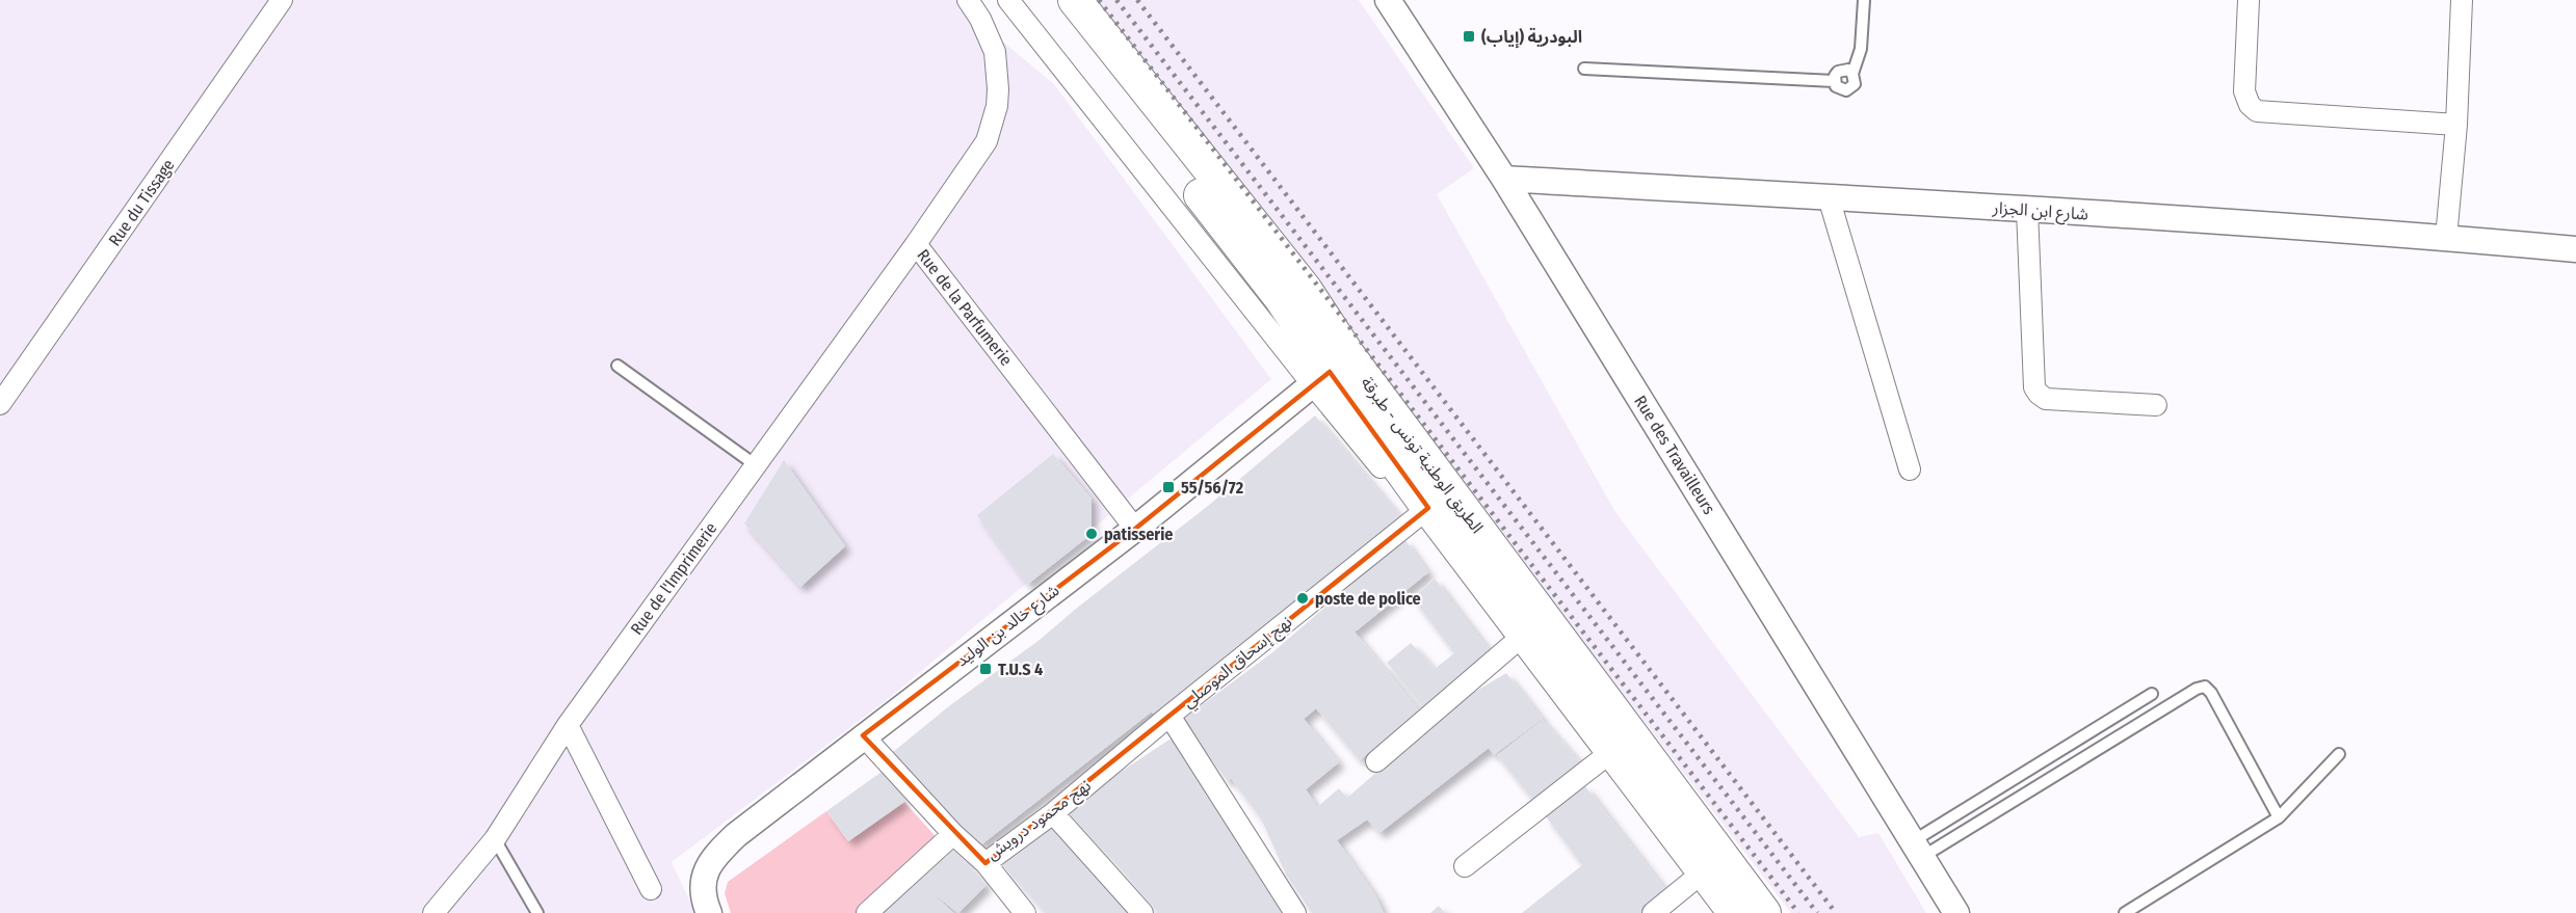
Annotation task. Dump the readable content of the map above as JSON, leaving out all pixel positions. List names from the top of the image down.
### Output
{
  "streets": {
    "main road": ["الطريق الوطنية تونس - طبرقة"],
    "street": [
      "Rue du Tissage",
      "شارع ابن الجزار",
      "Rue de la Parfumerie",
      "Rue des Travailleurs",
      "Rue de l'Imprimerie",
      "شارع خالد بن الوليد",
      "نهج إسحاق الموصلي",
      "نهج محمود درويش"
    ]
  },
  "crossings": [
    ["شارع ابن الجزار", "Rue des Travailleurs"],
    ["Rue de la Parfumerie", "Rue de l'Imprimerie"],
    ["Rue de la Parfumerie", "شارع خالد بن الوليد"],
    ["الطريق الوطنية تونس - طبرقة", "شارع خالد بن الوليد"],
    ["الطريق الوطنية تونس - طبرقة", "نهج إسحاق الموصلي"],
    ["شارع خالد بن الوليد", "نهج محمود درويش"],
    ["نهج إسحاق الموصلي", "نهج محمود درويش"]
  ],
  "places": {
    "transit": ["البودرية (إياب)", "55/56/72", "T.U.S 4"],
    "other": ["patisserie", "poste de police"]
  }
}
